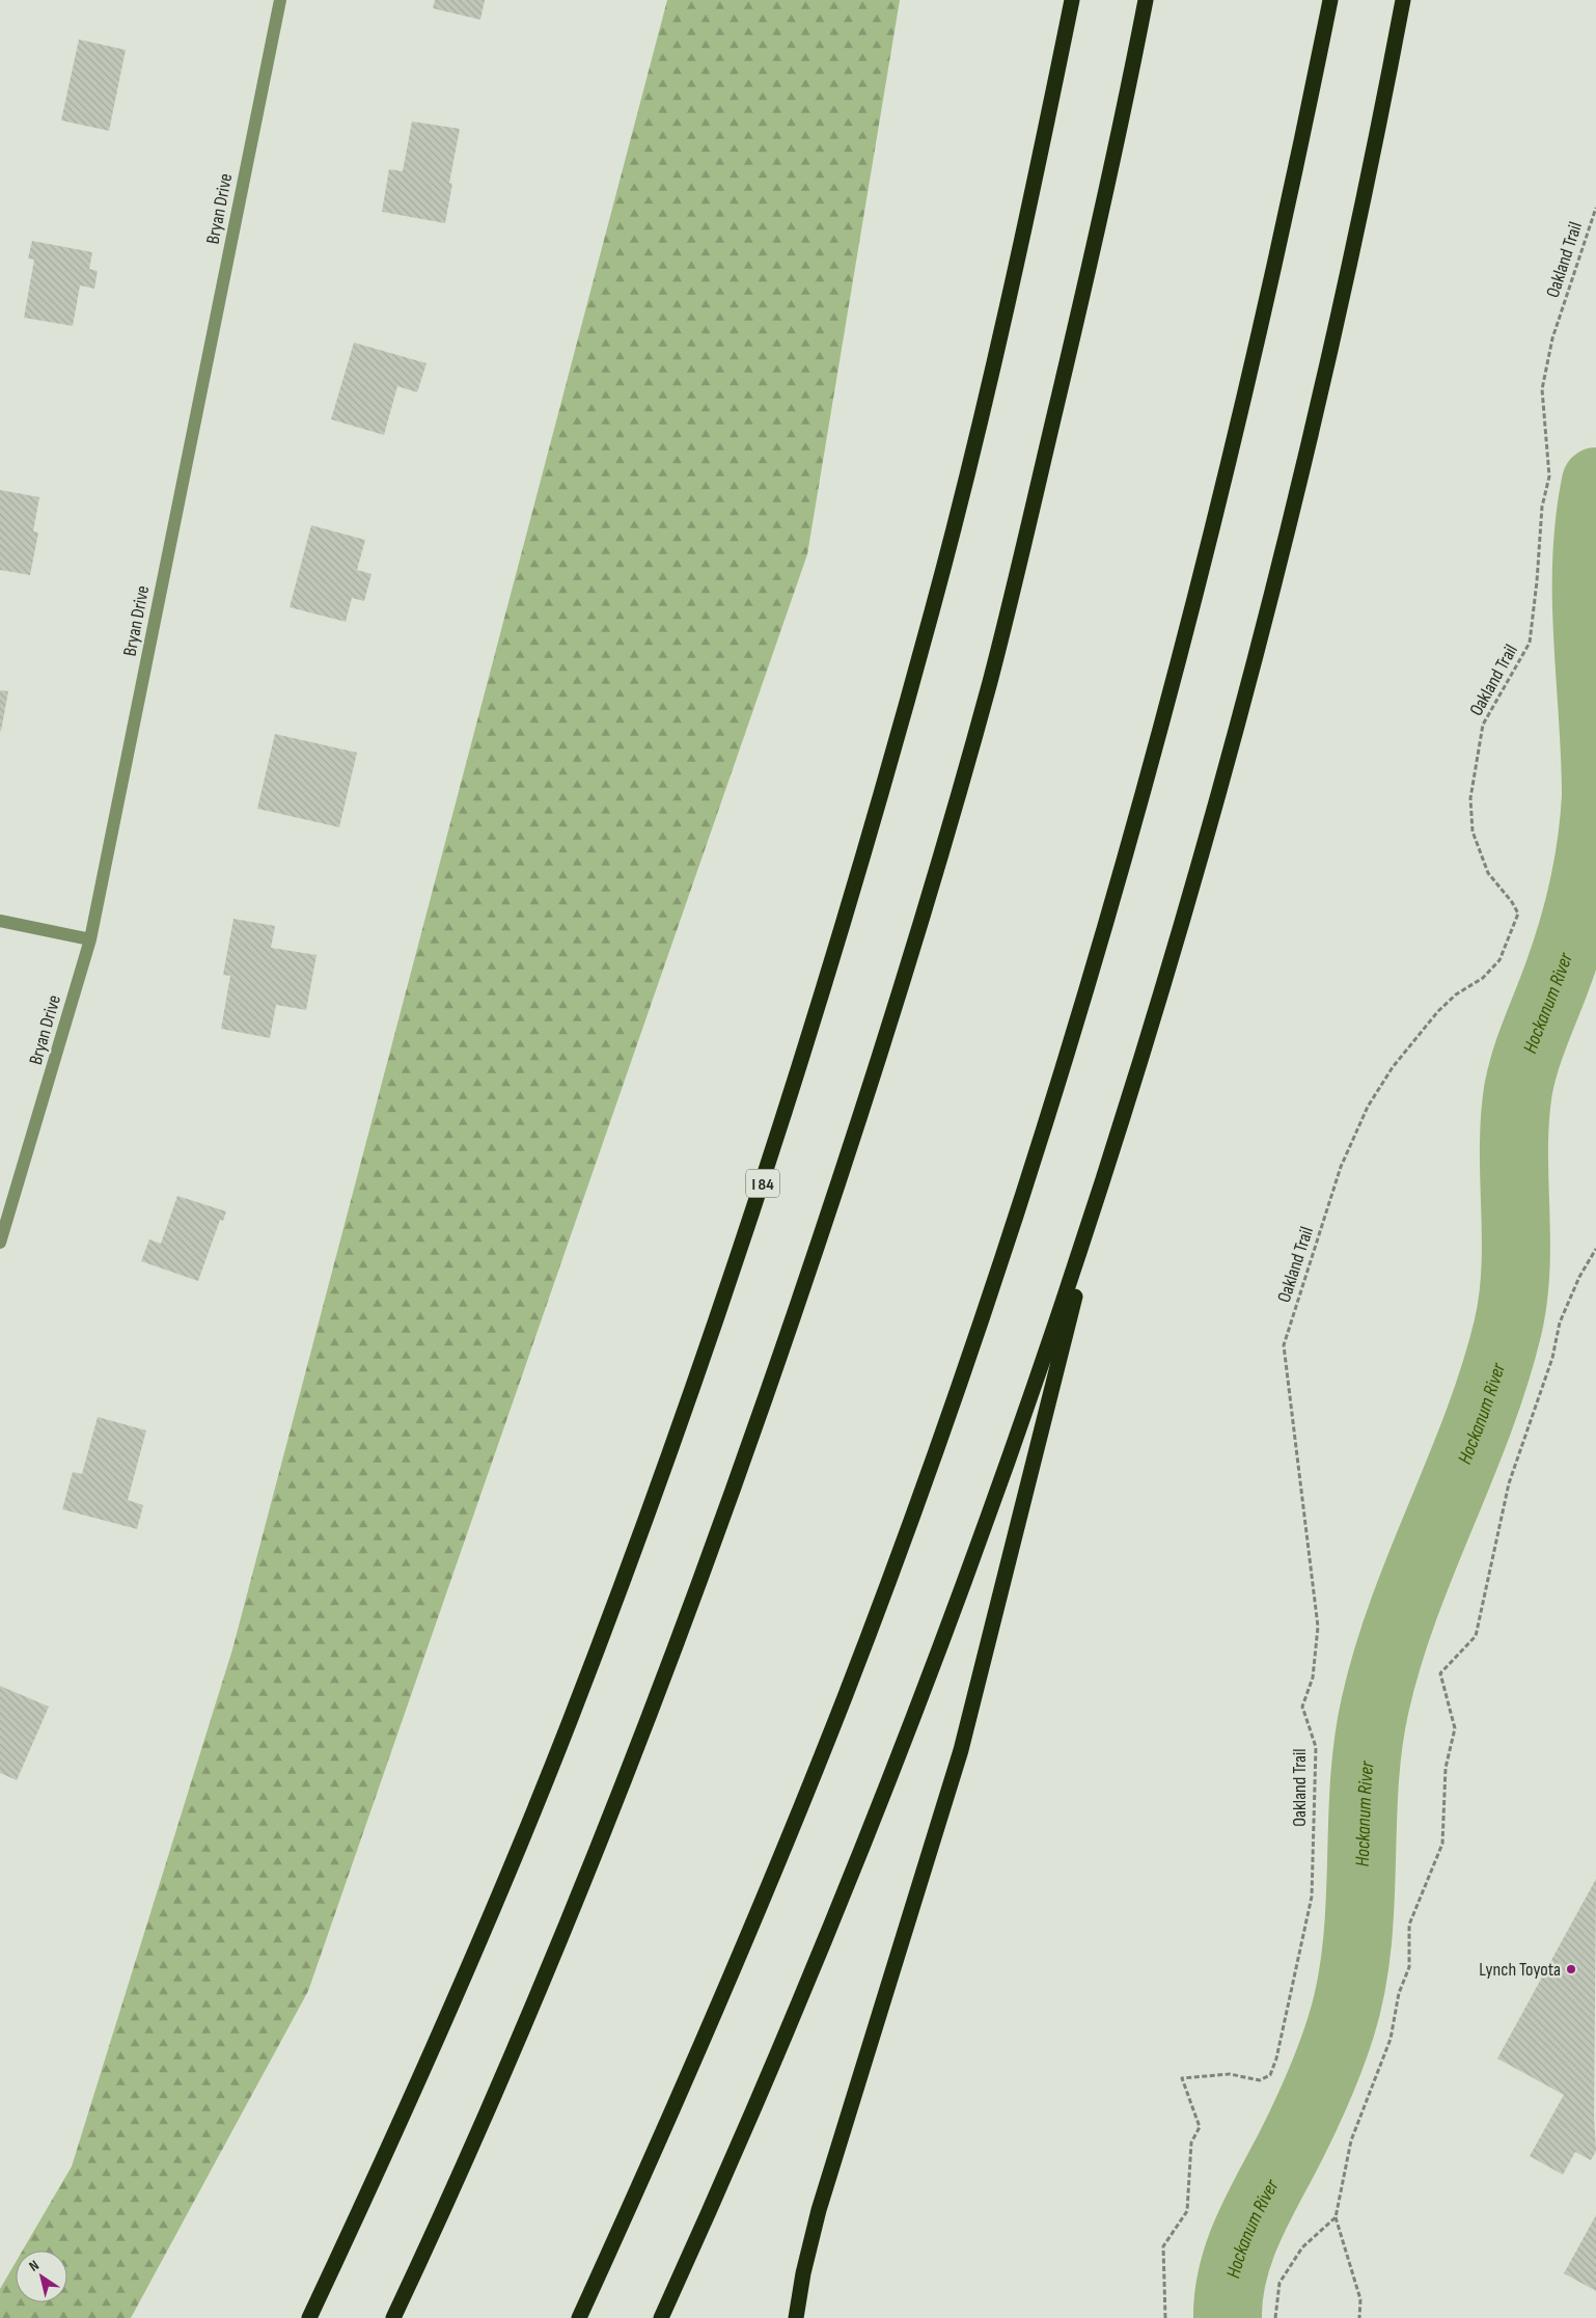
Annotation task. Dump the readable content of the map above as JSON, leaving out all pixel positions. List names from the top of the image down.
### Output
{
  "streets": {
    "highway": ["I 84"],
    "street": ["Bryan Drive"],
    "path": ["Oakland Trail"]
  },
  "water": ["Hockanum River"],
  "places": ["Lynch Toyota"],
  "north": "top left"
}
